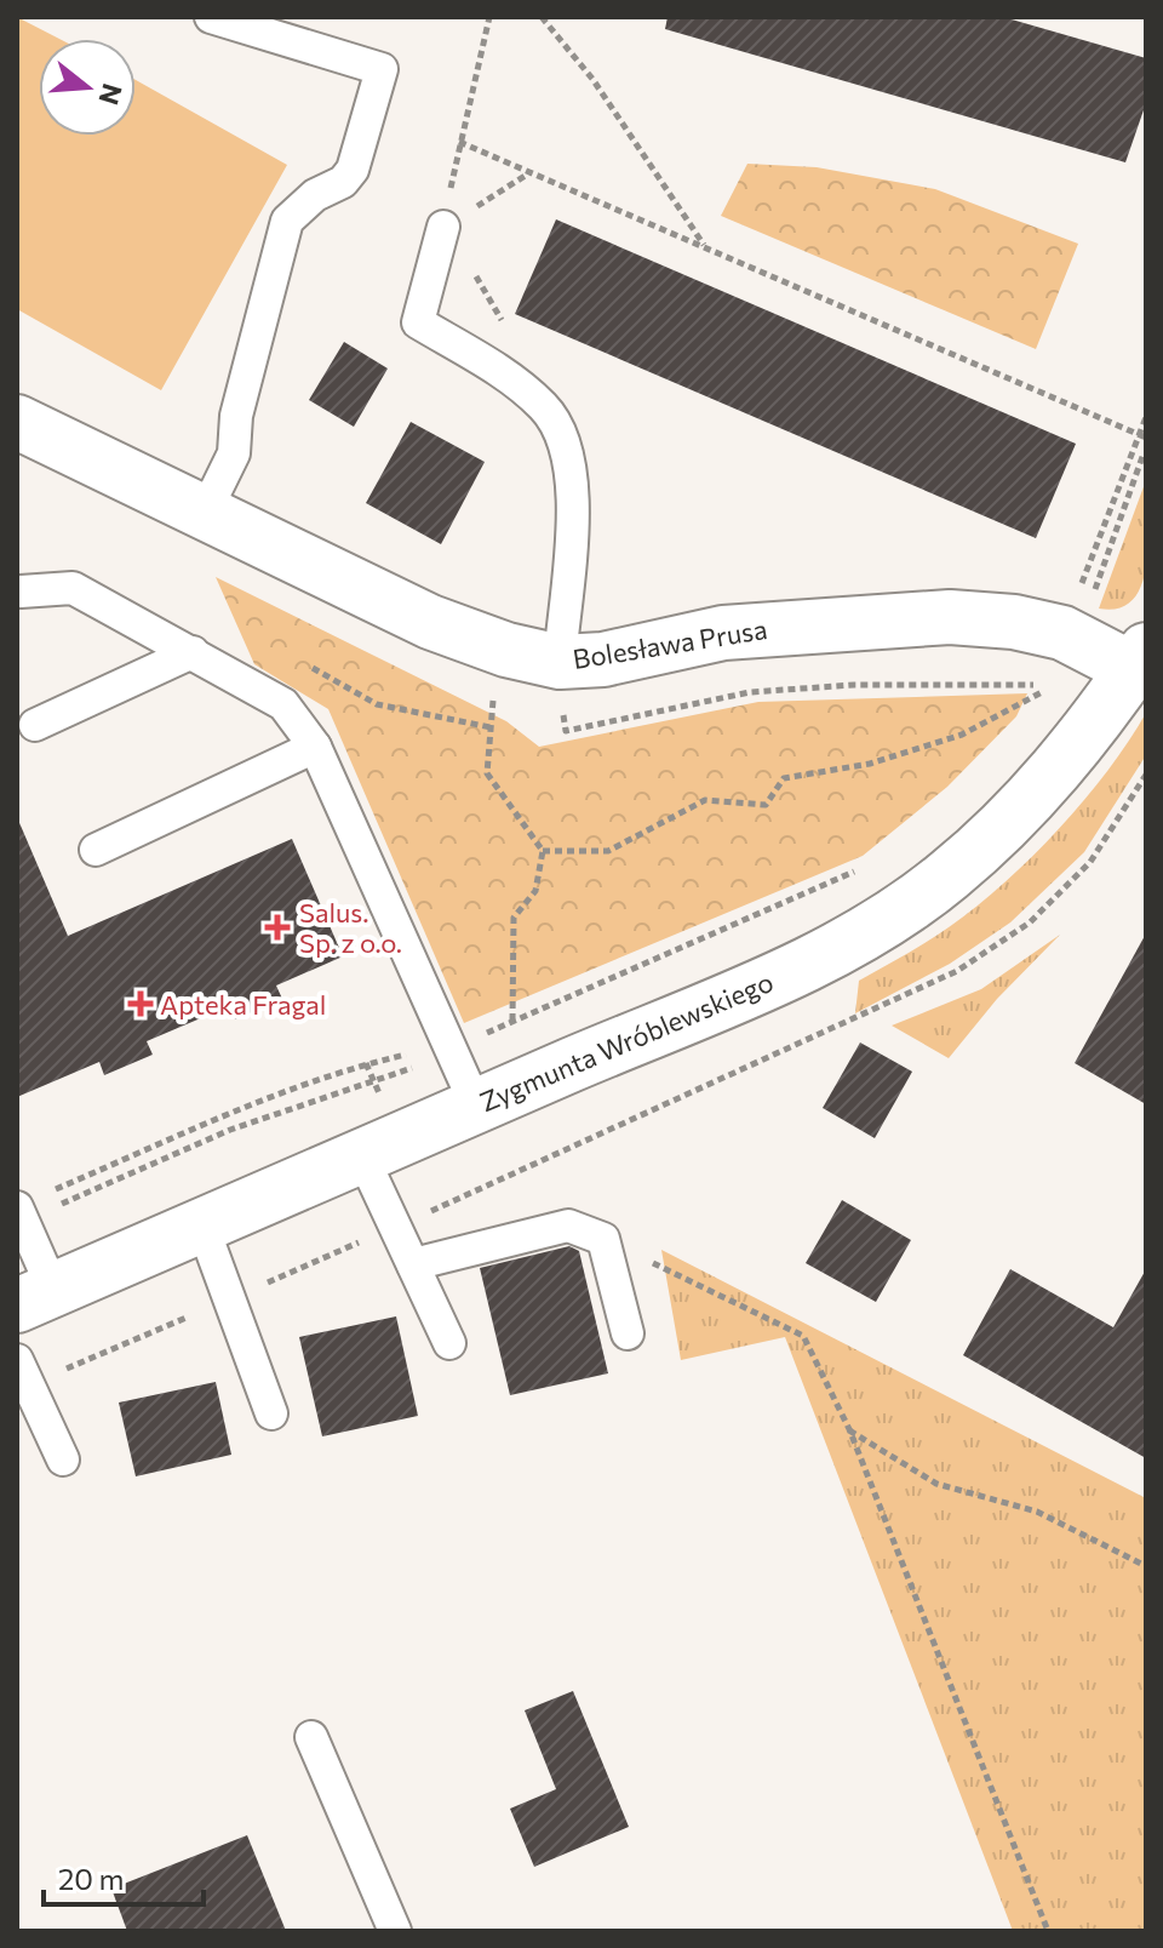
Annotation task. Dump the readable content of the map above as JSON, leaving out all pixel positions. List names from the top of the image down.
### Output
{
  "streets": {
    "street": ["Bolesława Prusa", "Zygmunta Wróblewskiego"]
  },
  "crossings": [
    ["Bolesława Prusa", "Zygmunta Wróblewskiego"]
  ],
  "places": {
    "health": ["Salus. Sp. z o.o.", "Apteka Fragal"]
  },
  "scale_bar": "20 m",
  "north": "right"
}
